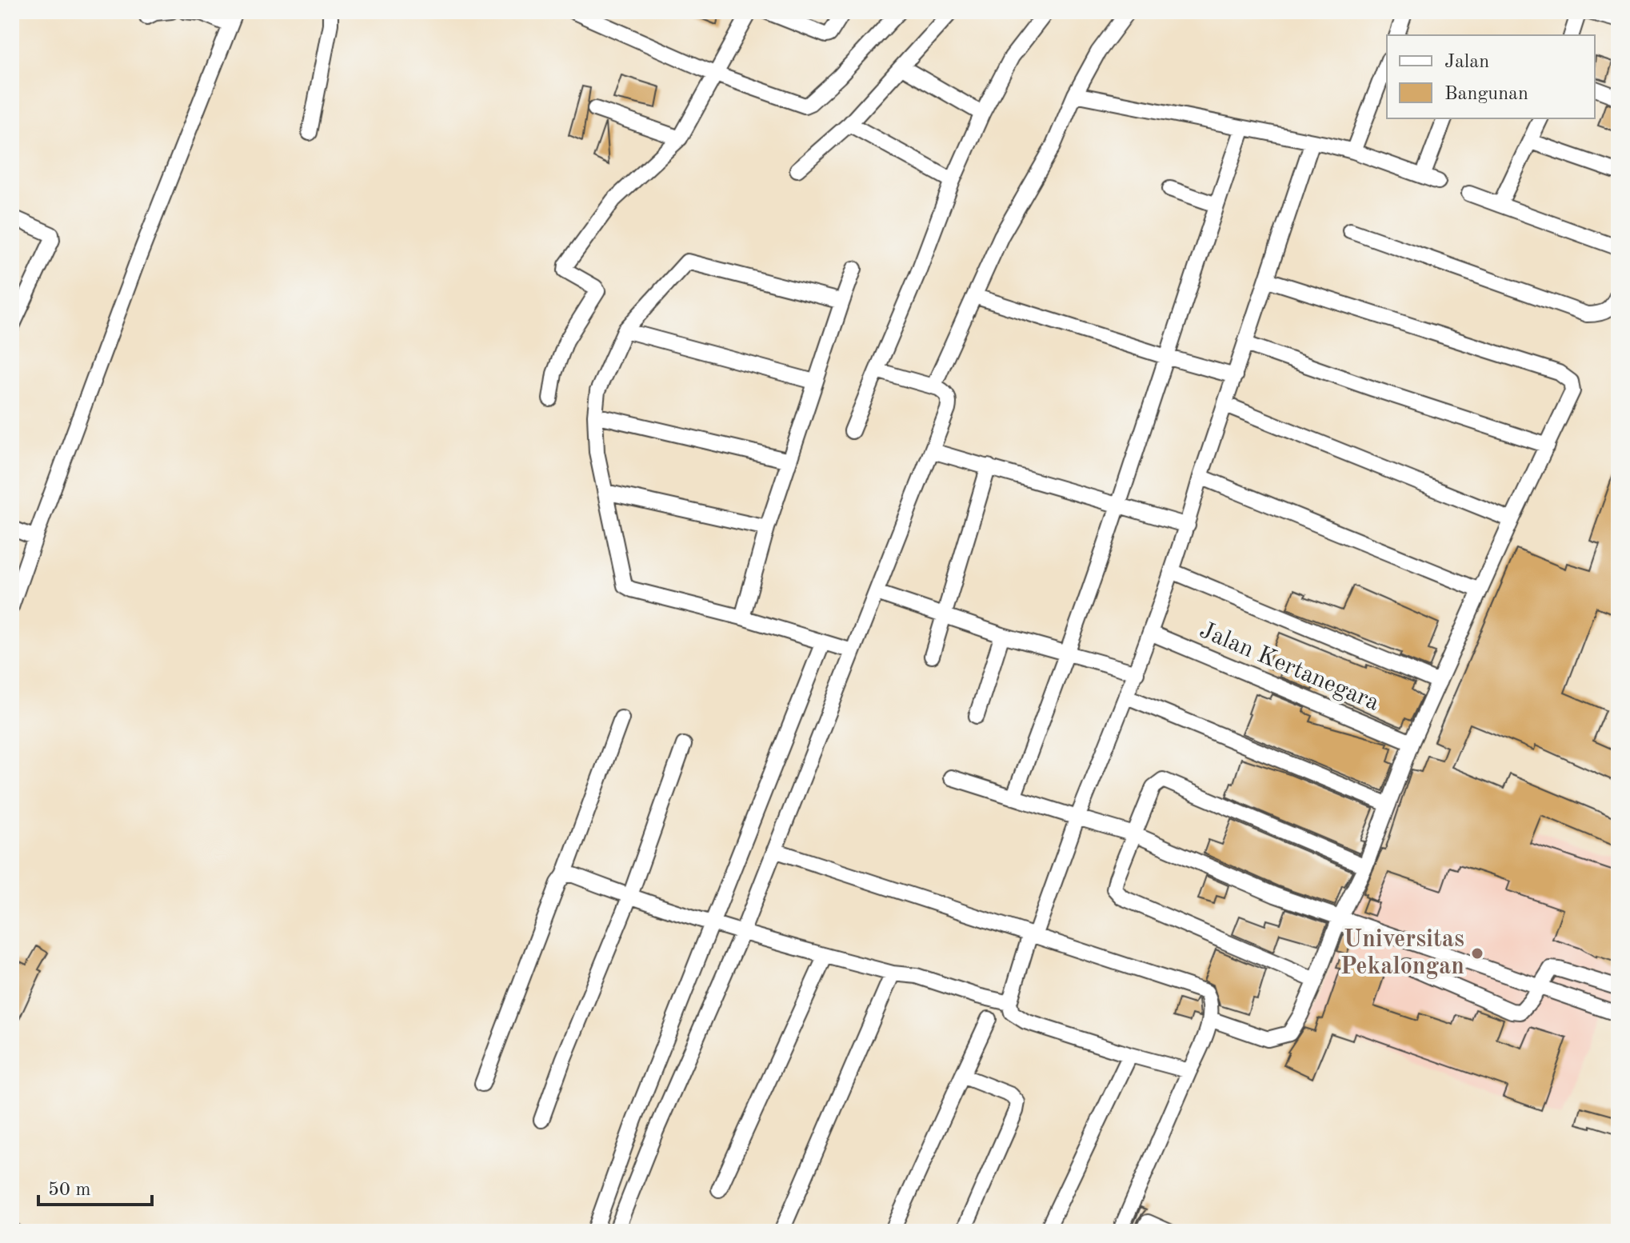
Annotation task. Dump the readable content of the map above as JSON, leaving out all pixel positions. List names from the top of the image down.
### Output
{
  "streets": {
    "street": ["Jalan Kertanegara"]
  },
  "places": ["Universitas Pekalongan"],
  "legend": ["Jalan", "Bangunan"],
  "scale_bar": "50 m"
}
